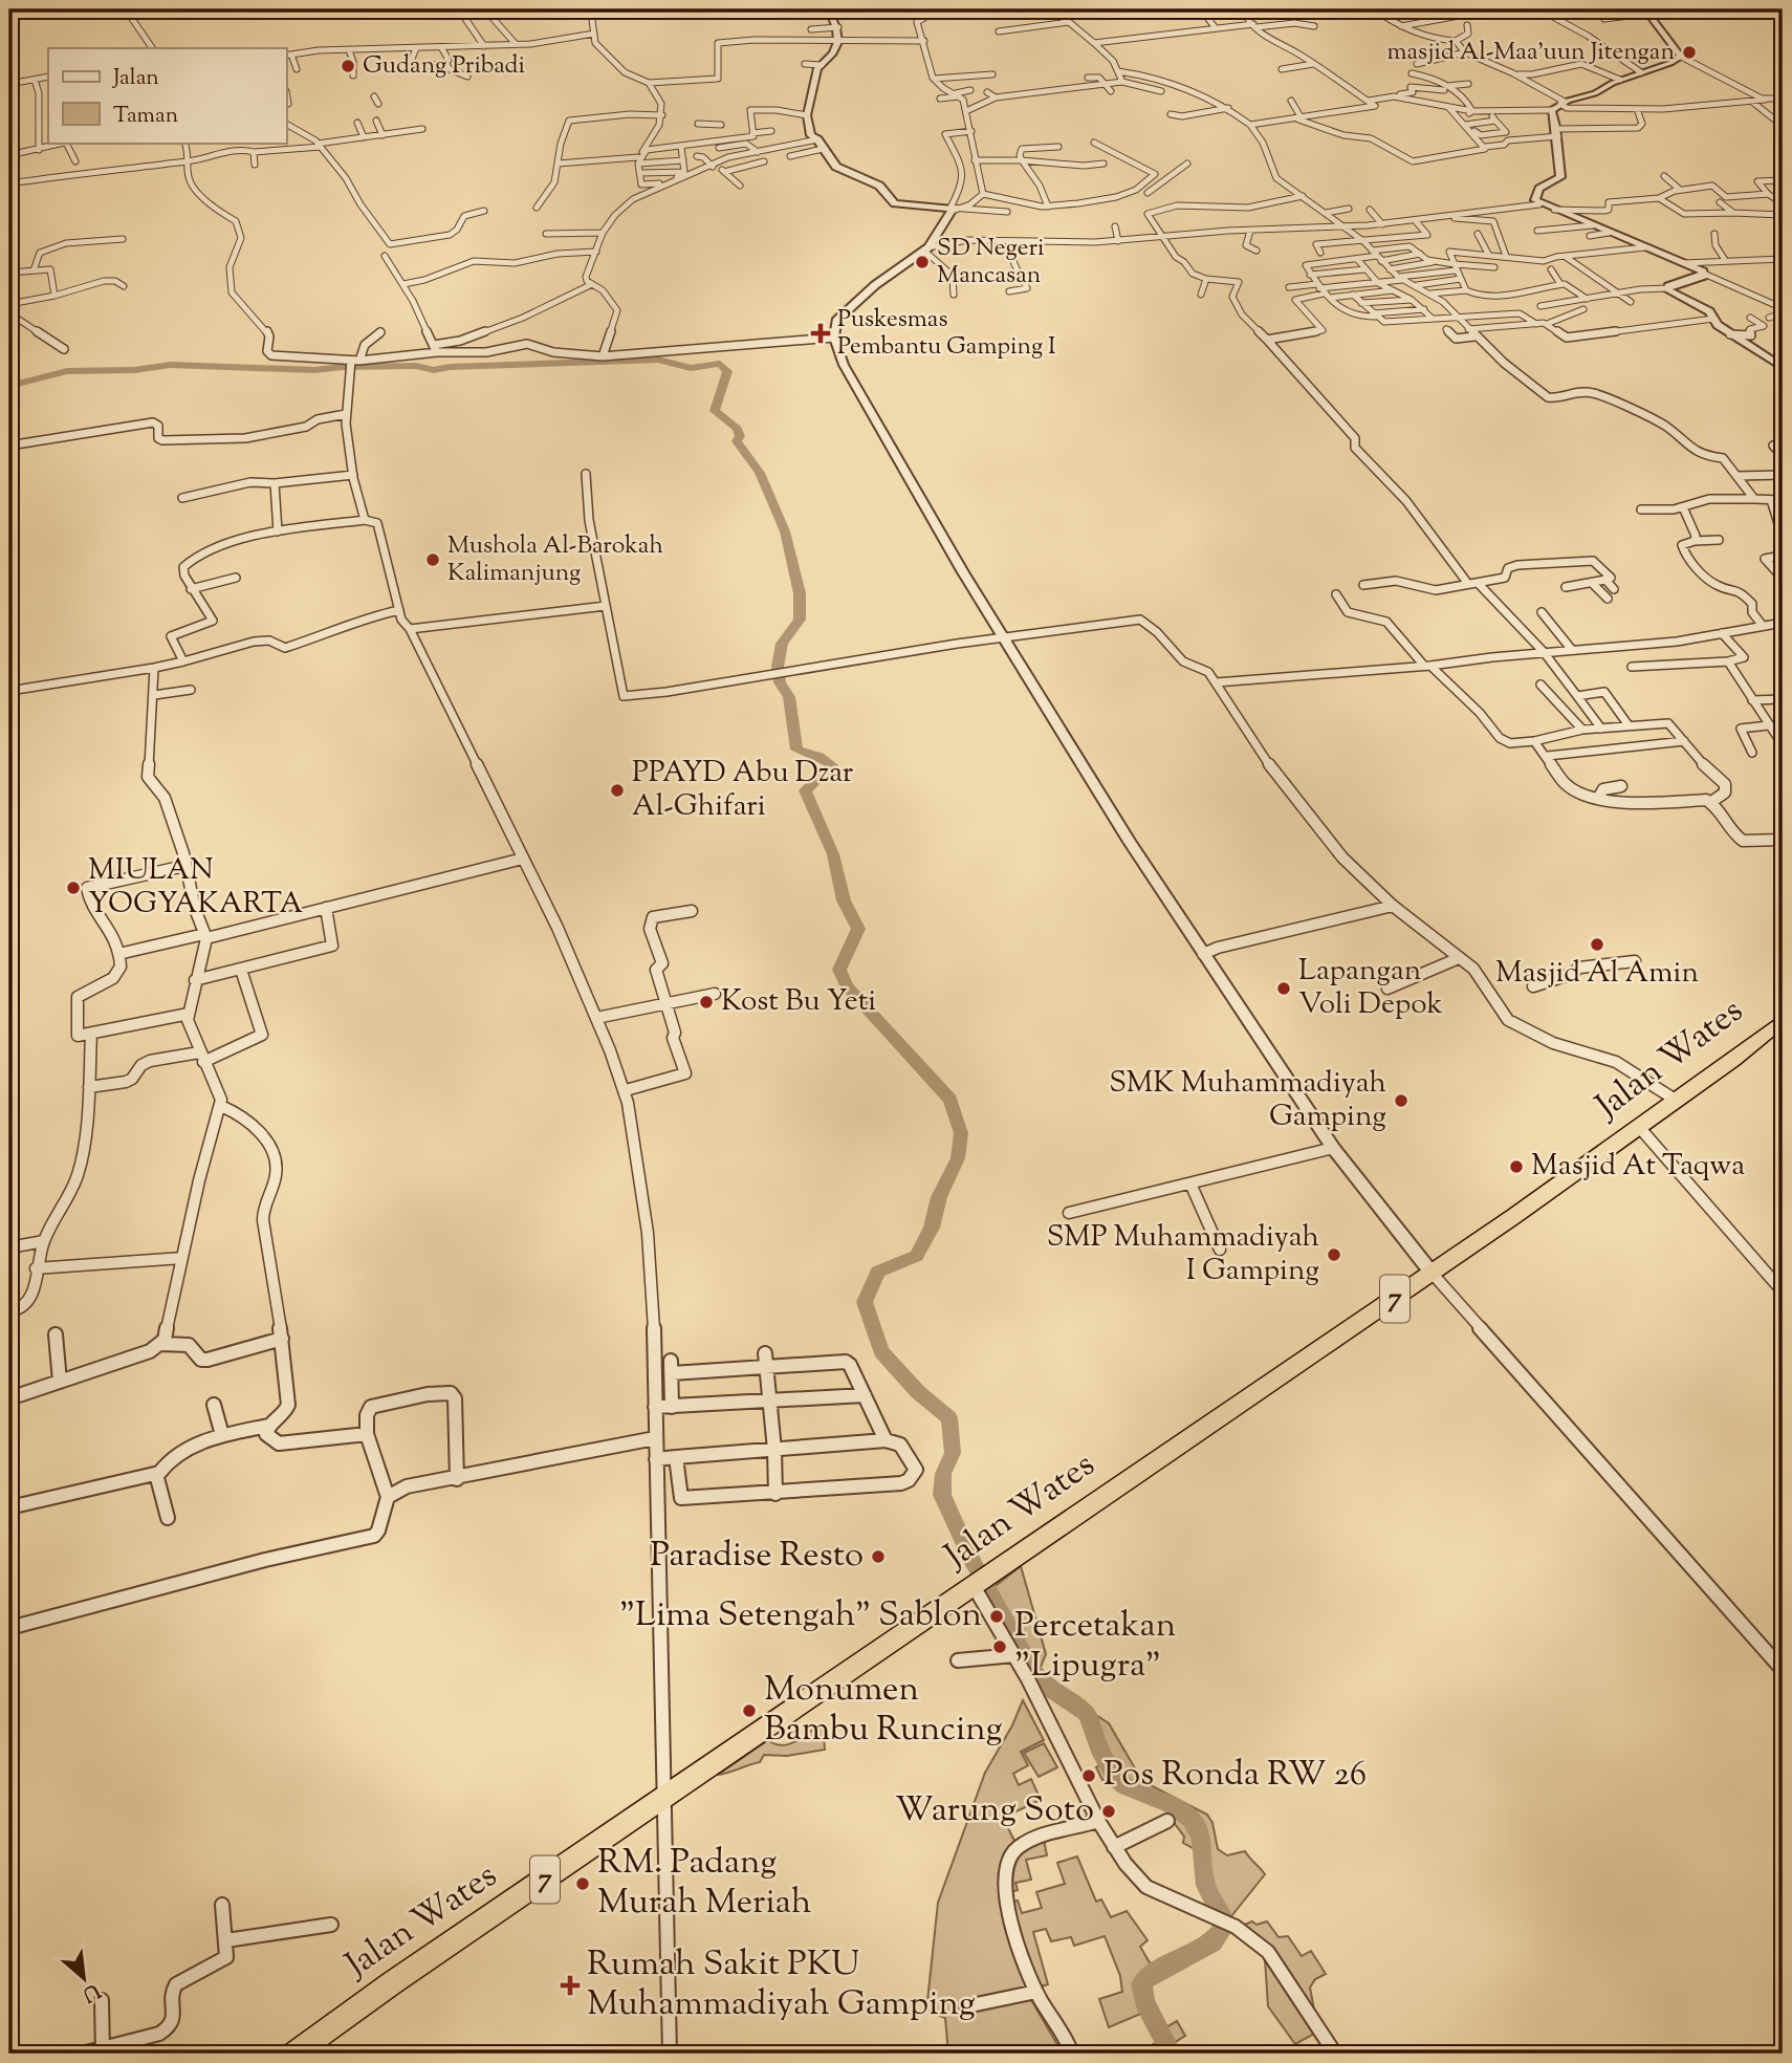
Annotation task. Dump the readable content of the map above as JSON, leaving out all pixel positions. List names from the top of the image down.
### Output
{
  "streets": {
    "highway": ["Jalan Wates", "7"]
  },
  "places": {
    "other": [
      "masjid Al-Maa'uun Jitengan",
      "Gudang Pribadi",
      "SD Negeri Mancasan",
      "Mushola Al-Barokah Kalimanjung",
      "PPAYD Abu Dzar Al-Ghifari",
      "MIULAN YOGYAKARTA",
      "Masjid Al Amin",
      "Lapangan Voli Depok",
      "Kost Bu Yeti",
      "SMK Muhammadiyah Gamping",
      "Masjid At Taqwa",
      "SMP Muhammadiyah I Gamping",
      "Paradise Resto",
      "\"Lima Setengah\" Sablon",
      "Percetakan \"Lipugra\"",
      "Monumen Bambu Runcing",
      "Pos Ronda RW 26",
      "Warung Soto",
      "RM. Padang Murah Meriah"
    ],
    "health": ["Puskesmas Pembantu Gamping I", "Rumah Sakit PKU Muhammadiyah Gamping"]
  },
  "legend": ["Jalan", "Taman"],
  "north": "bottom right"
}
